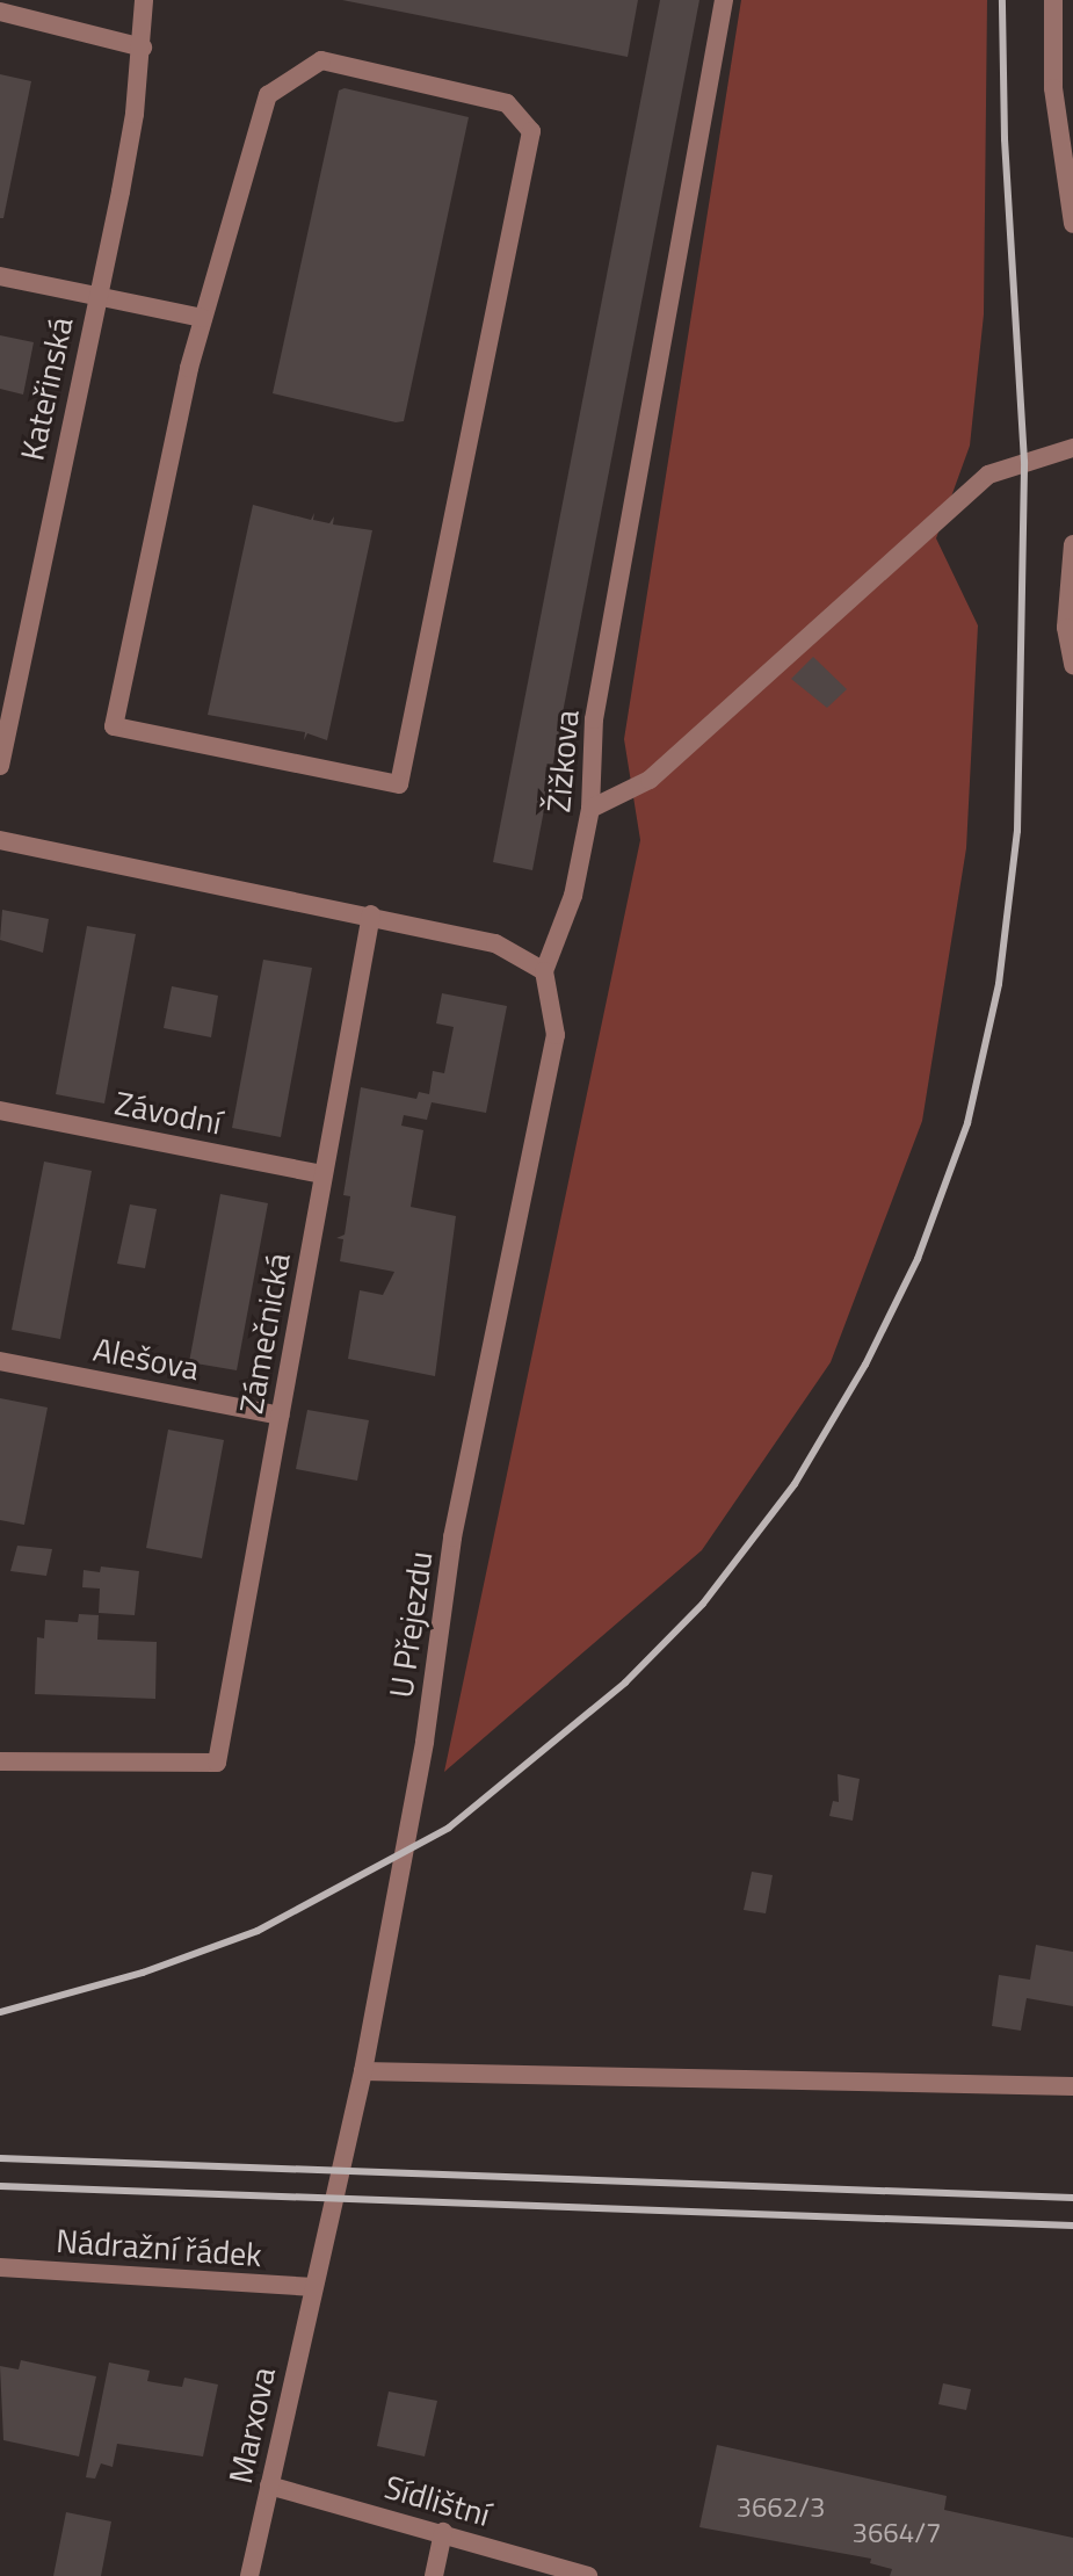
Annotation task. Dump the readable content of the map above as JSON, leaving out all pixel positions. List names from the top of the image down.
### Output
{
  "streets": {
    "street": [
      "Kateřinská",
      "Žižkova",
      "Závodní",
      "Zámečnická",
      "Alešova",
      "U Přejezdu",
      "Nádražní řádek",
      "Marxova",
      "Sídlištní"
    ]
  },
  "crossings": [
    ["Žižkova", "U Přejezdu"],
    ["Závodní", "Zámečnická"],
    ["Zámečnická", "Alešova"],
    ["U Přejezdu", "Nádražní řádek"],
    ["U Přejezdu", "Marxova"],
    ["Nádražní řádek", "Marxova"],
    ["Marxova", "Sídlištní"]
  ],
  "house_numbers": ["3662/3", "3664/7"]
}
